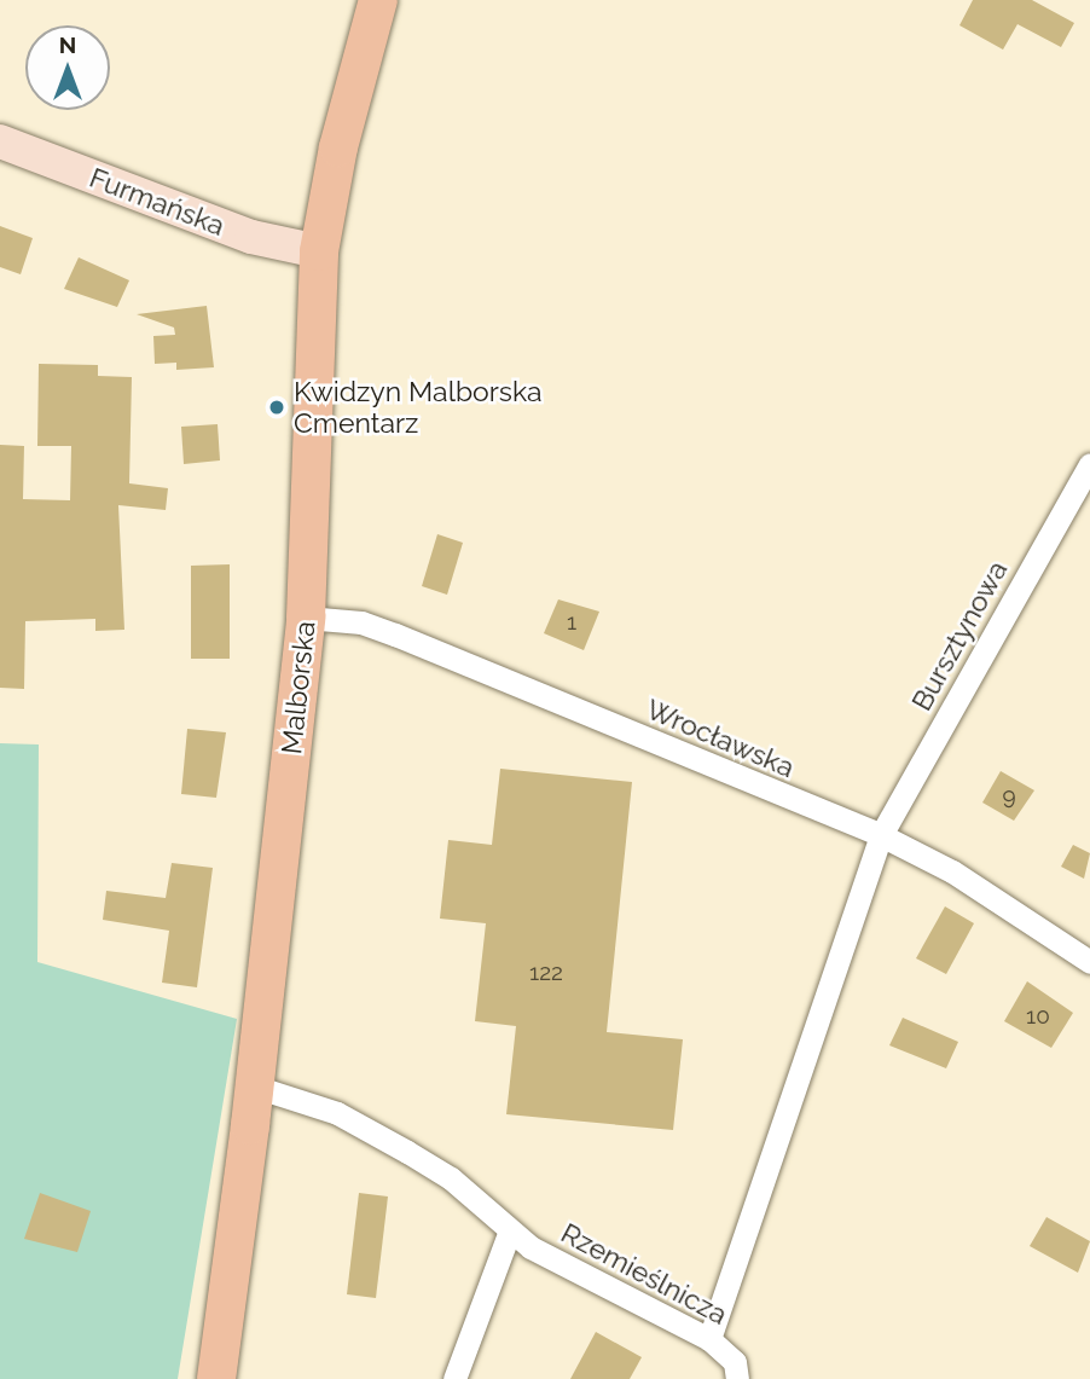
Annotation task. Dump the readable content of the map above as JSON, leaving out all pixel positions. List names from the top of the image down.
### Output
{
  "streets": {
    "main road": ["Malborska"],
    "street": [
      "Furmańska",
      "Bursztynowa",
      "Wrocławska",
      "Rzemieślnicza"
    ]
  },
  "crossings": [
    ["Furmańska", "Malborska"],
    ["Bursztynowa", "Wrocławska"],
    ["Bursztynowa", "Rzemieślnicza"],
    ["Malborska", "Wrocławska"],
    ["Malborska", "Rzemieślnicza"]
  ],
  "places": ["Kwidzyn Malborska Cmentarz"],
  "house_numbers": [
    "1",
    "9",
    "122",
    "10"
  ],
  "north": "top"
}
